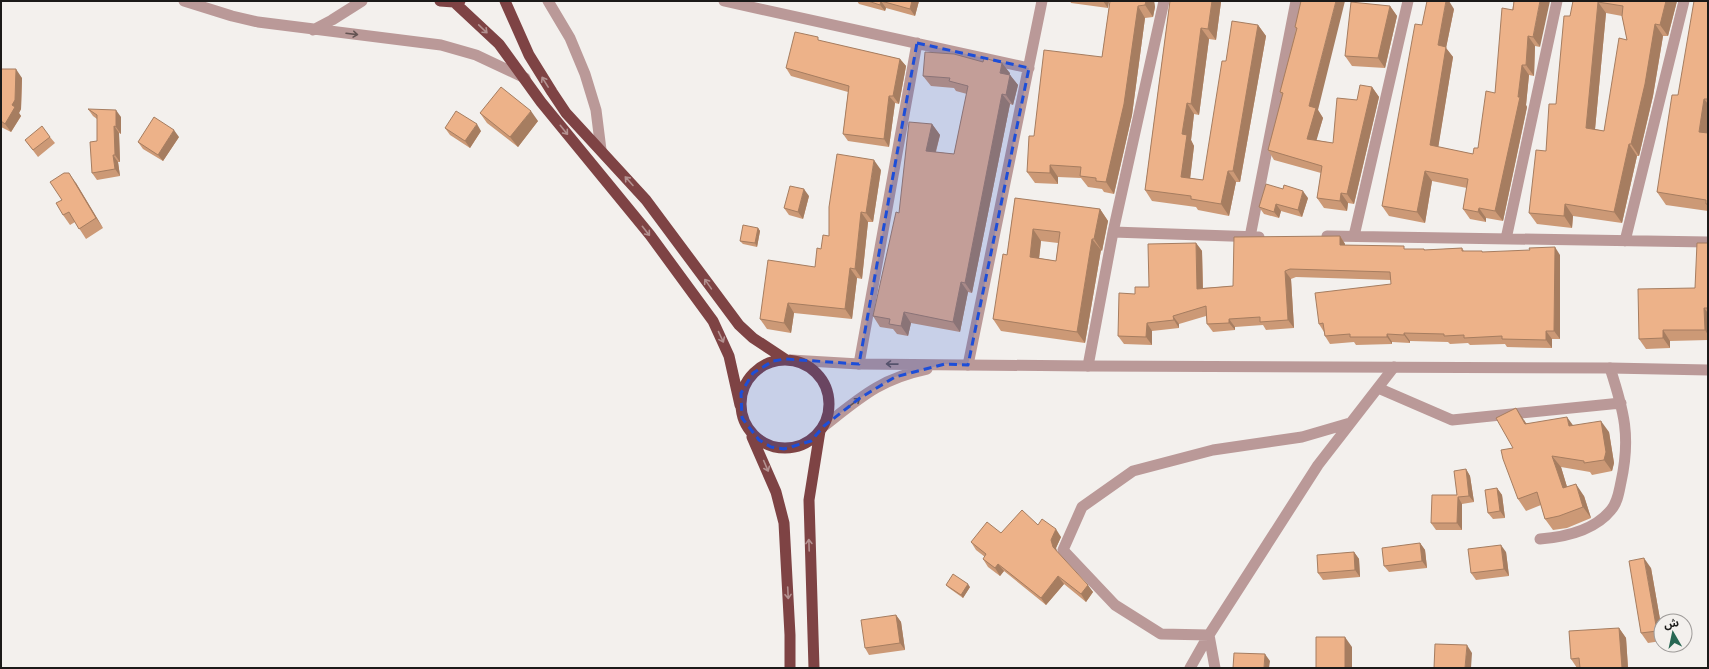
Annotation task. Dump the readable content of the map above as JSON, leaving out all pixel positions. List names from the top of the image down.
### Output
{
  "north": "top"
}
